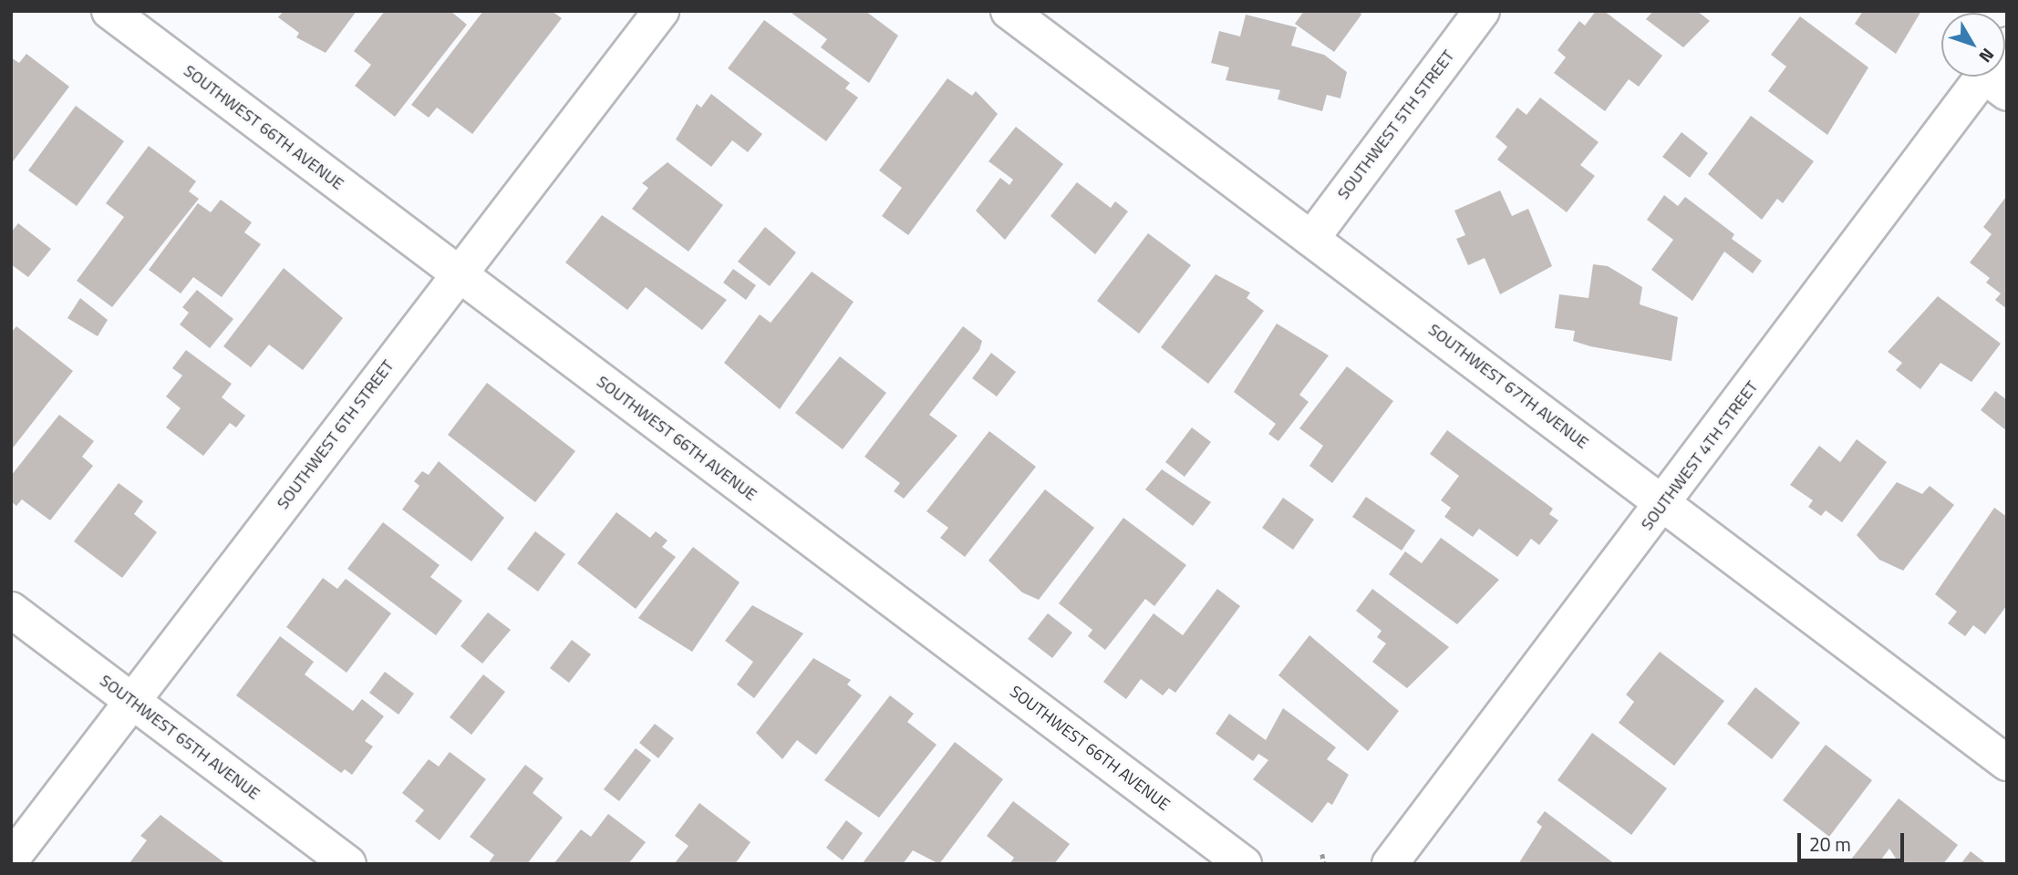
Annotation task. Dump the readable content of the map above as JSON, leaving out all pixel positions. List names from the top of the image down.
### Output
{
  "streets": {
    "street": [
      "SOUTHWEST 5TH STREET",
      "SOUTHWEST 66TH AVENUE",
      "SOUTHWEST 67TH AVENUE",
      "SOUTHWEST 6TH STREET",
      "SOUTHWEST 4TH STREET",
      "SOUTHWEST 65TH AVENUE"
    ]
  },
  "crossings": [
    ["SOUTHWEST 5TH STREET", "SOUTHWEST 67TH AVENUE"],
    ["SOUTHWEST 66TH AVENUE", "SOUTHWEST 6TH STREET"],
    ["SOUTHWEST 67TH AVENUE", "SOUTHWEST 4TH STREET"],
    ["SOUTHWEST 6TH STREET", "SOUTHWEST 65TH AVENUE"]
  ],
  "scale_bar": "20 m",
  "north": "bottom right"
}
